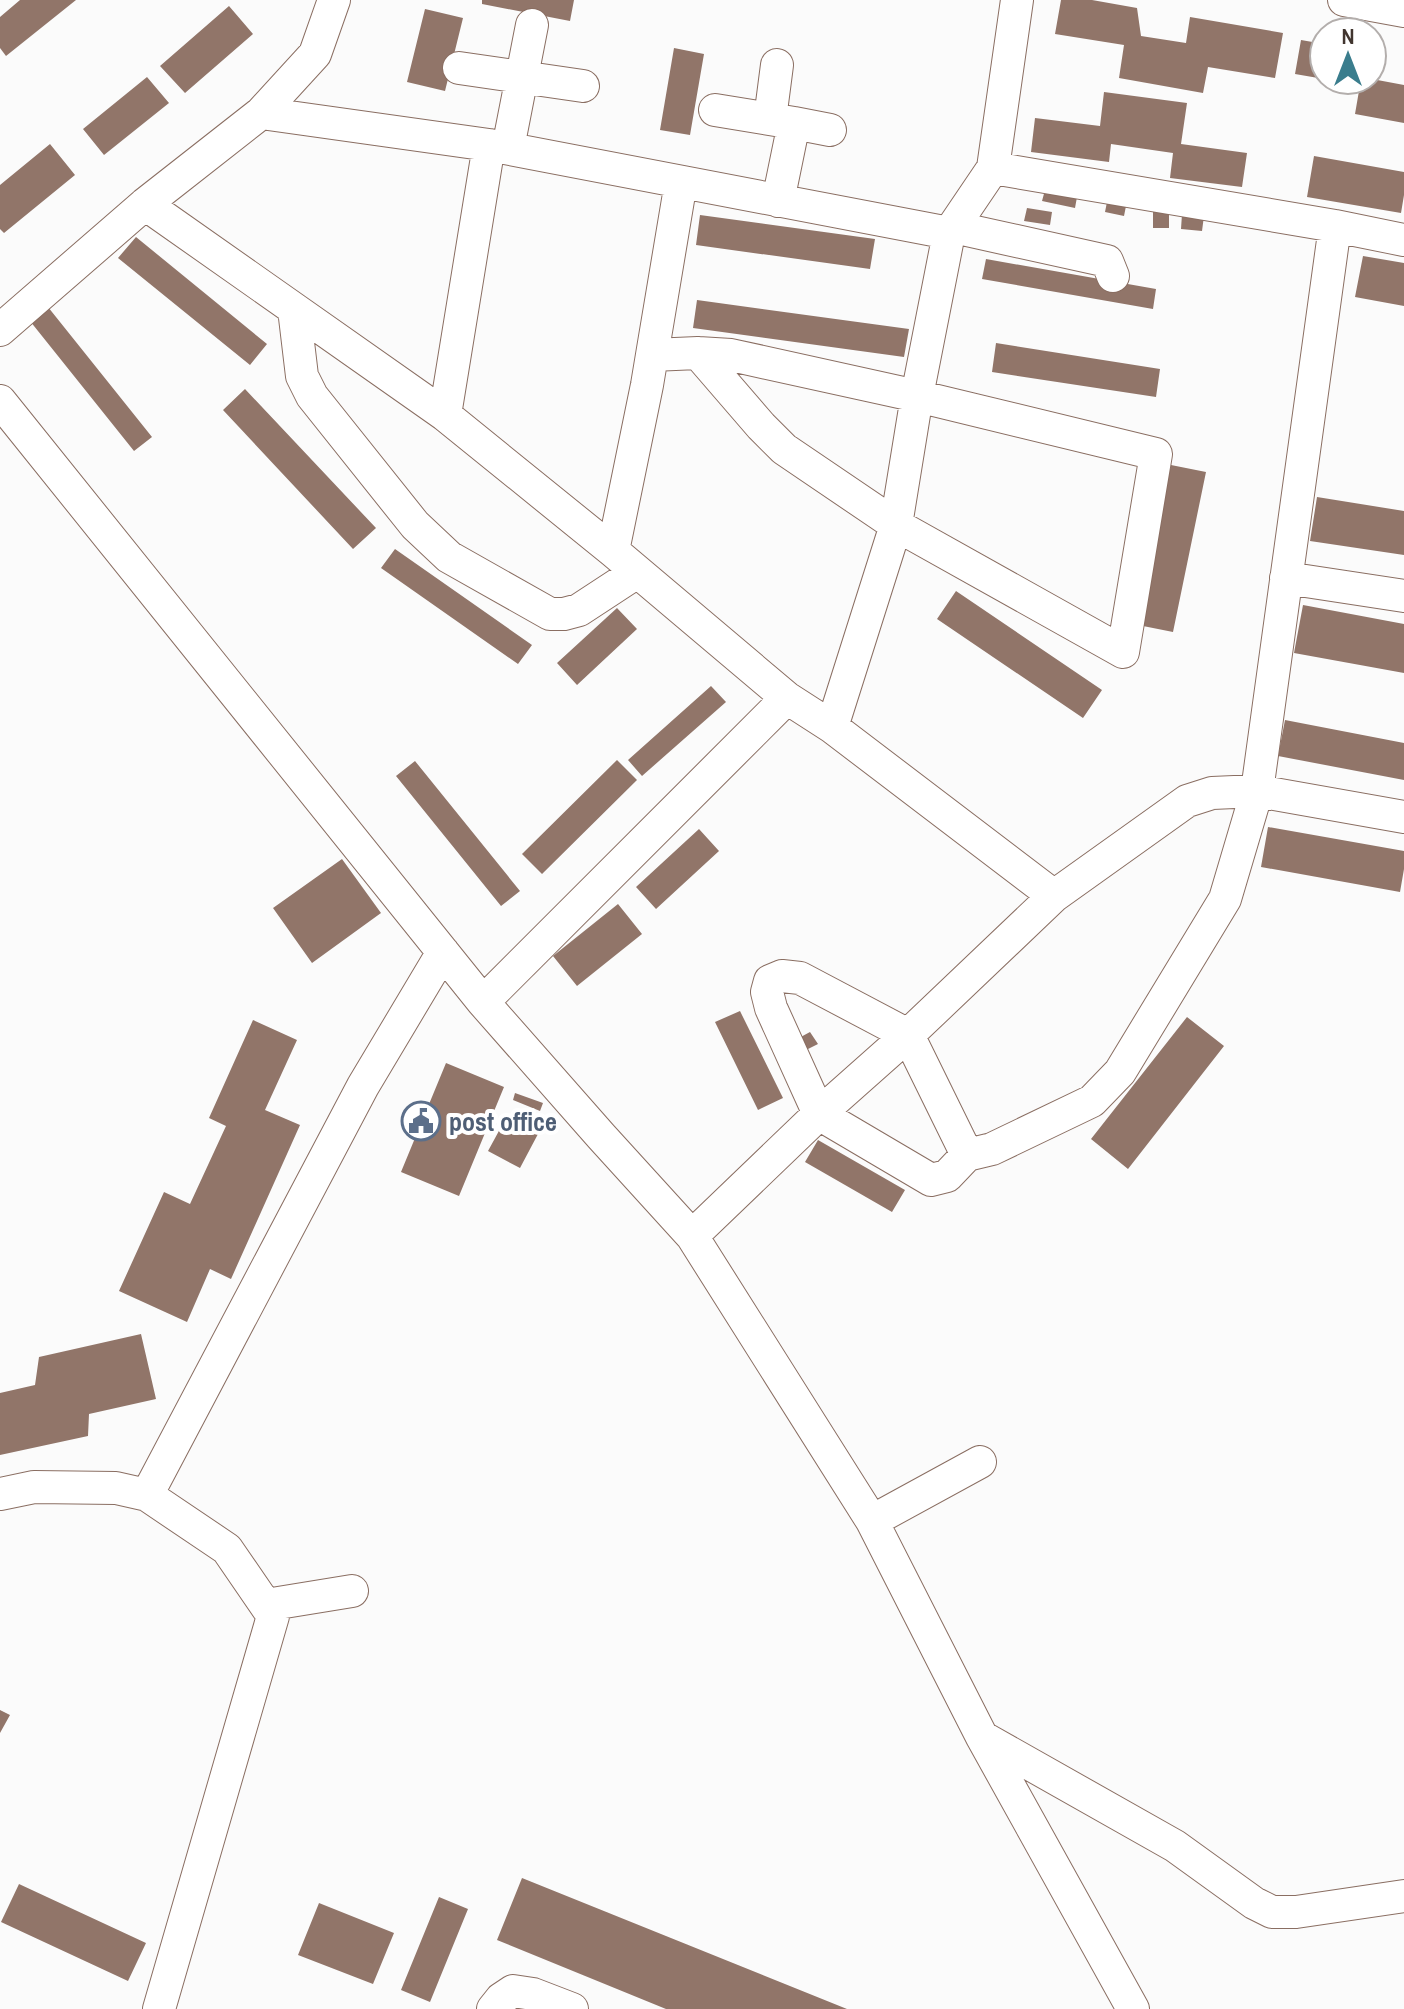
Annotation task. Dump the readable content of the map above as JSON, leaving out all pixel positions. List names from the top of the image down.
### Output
{
  "places": {
    "public building": ["post office"]
  },
  "north": "top"
}
